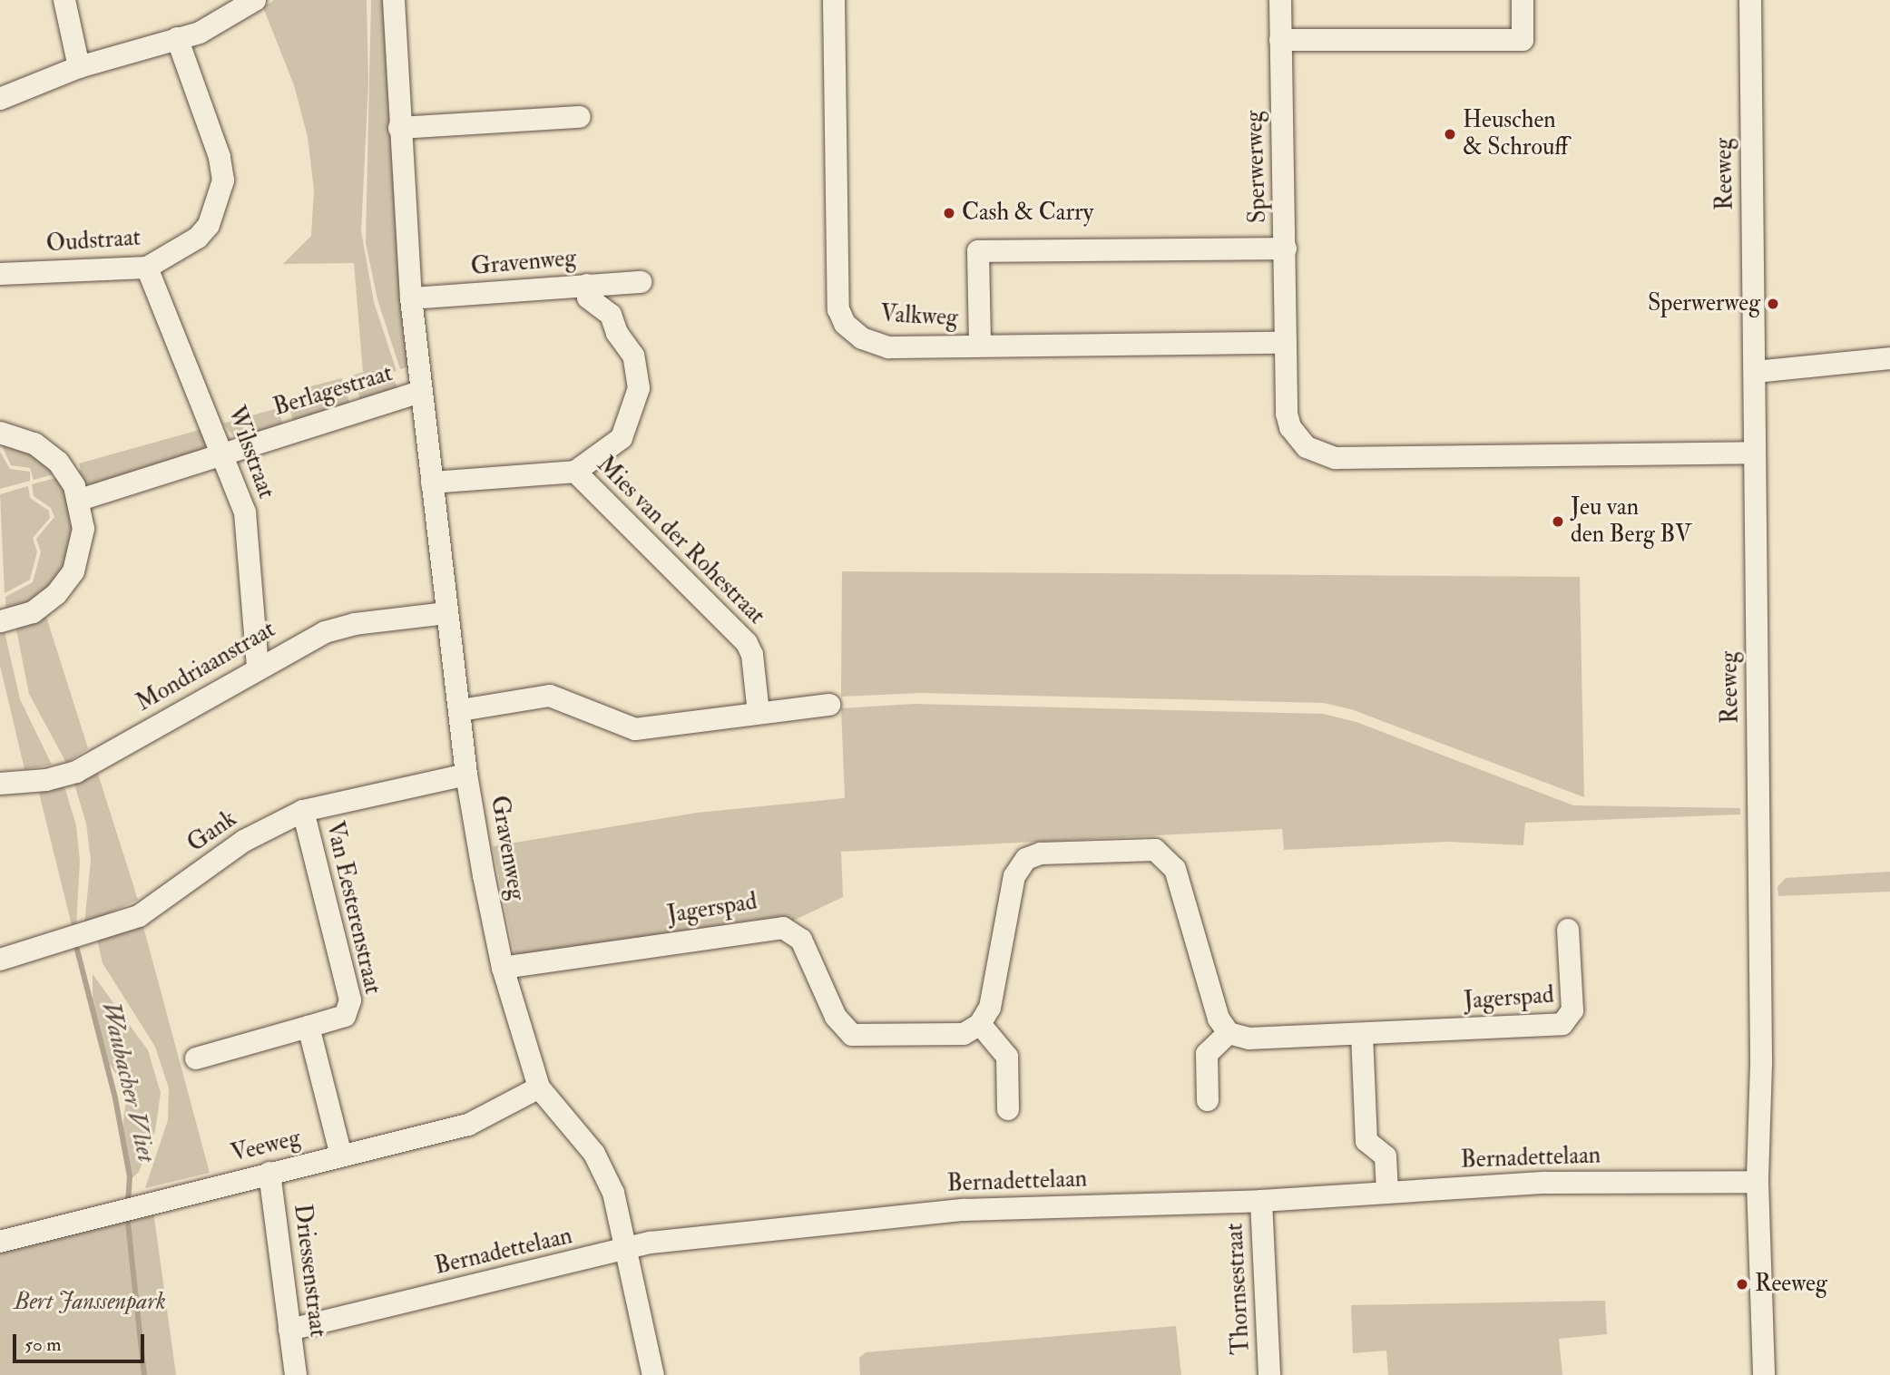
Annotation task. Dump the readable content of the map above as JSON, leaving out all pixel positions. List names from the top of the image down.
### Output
{
  "streets": {
    "street": [
      "Sperwerweg",
      "Reeweg",
      "Oudstraat",
      "Gravenweg",
      "Valkweg",
      "Berlagestraat",
      "Wilsstraat",
      "Mies van der Rohestraat",
      "Mondriaanstraat",
      "Gank",
      "Van Eesterenstraat",
      "Jagerspad",
      "Veeweg",
      "Bernadettelaan",
      "Driessenstraat",
      "Thornsestraat"
    ]
  },
  "crossings": [
    ["Sperwerweg", "Reeweg"],
    ["Sperwerweg", "Valkweg"],
    ["Reeweg", "Bernadettelaan"],
    ["Oudstraat", "Wilsstraat"],
    ["Gravenweg", "Berlagestraat"],
    ["Gravenweg", "Mies van der Rohestraat"],
    ["Gravenweg", "Mondriaanstraat"],
    ["Gravenweg", "Gank"],
    ["Gravenweg", "Jagerspad"],
    ["Gravenweg", "Veeweg"],
    ["Gravenweg", "Bernadettelaan"],
    ["Berlagestraat", "Wilsstraat"],
    ["Wilsstraat", "Mondriaanstraat"],
    ["Gank", "Van Eesterenstraat"],
    ["Veeweg", "Driessenstraat"],
    ["Bernadettelaan", "Driessenstraat"],
    ["Bernadettelaan", "Thornsestraat"]
  ],
  "water": ["Waubacher Vliet"],
  "parks": ["Bert Janssenpark"],
  "places": [
    "Heuschen & Schrouff",
    "Cash & Carry",
    "Sperwerweg",
    "Jeu van den Berg BV",
    "Reeweg"
  ],
  "scale_bar": "50 m"
}
